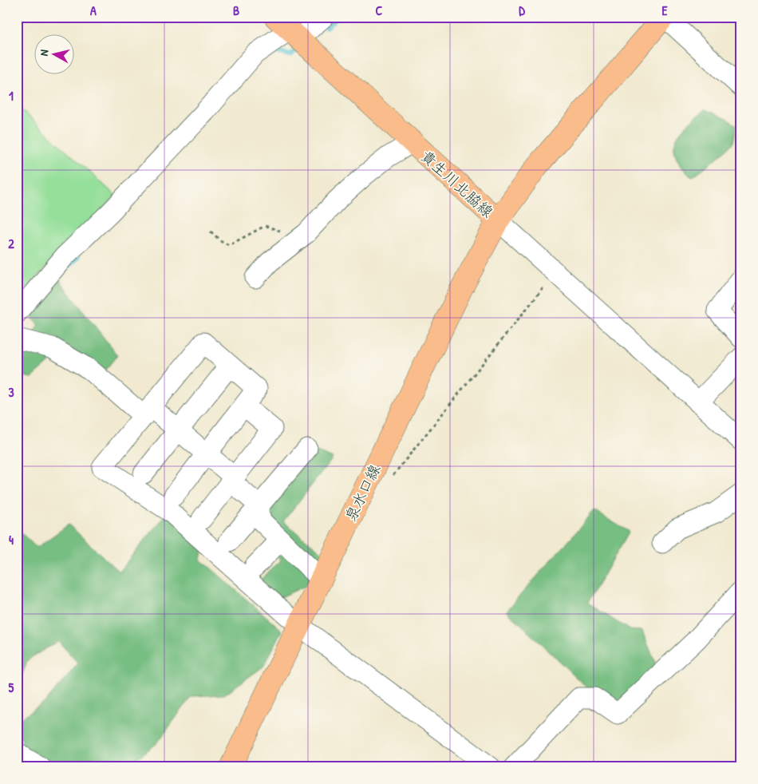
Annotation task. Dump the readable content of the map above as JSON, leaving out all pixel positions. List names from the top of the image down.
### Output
{
  "streets": {
    "main road": ["貴生川北脇線", "泉水口線"]
  },
  "crossings": [
    ["貴生川北脇線", "泉水口線"]
  ],
  "north": "left",
  "grid": {
    "columns": [
      "A",
      "B",
      "C",
      "D",
      "E"
    ],
    "rows": [
      "1",
      "2",
      "3",
      "4",
      "5"
    ]
  }
}
